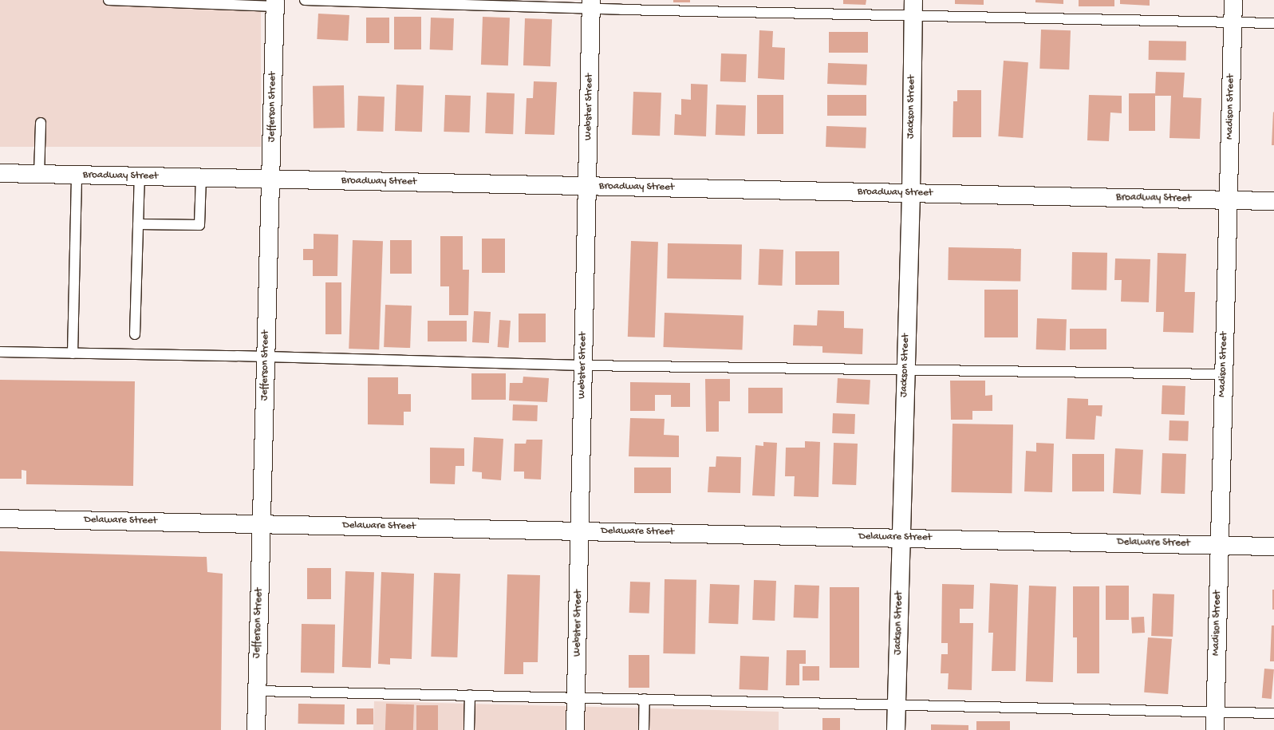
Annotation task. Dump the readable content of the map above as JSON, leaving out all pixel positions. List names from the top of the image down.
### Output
{
  "streets": {
    "street": [
      "Jefferson Street",
      "Webster Street",
      "Jackson Street",
      "Madison Street",
      "Broadway Street",
      "Delaware Street"
    ]
  },
  "crossings": [
    ["Jefferson Street", "Broadway Street"],
    ["Jefferson Street", "Delaware Street"],
    ["Webster Street", "Broadway Street"],
    ["Webster Street", "Delaware Street"],
    ["Jackson Street", "Broadway Street"],
    ["Jackson Street", "Delaware Street"],
    ["Madison Street", "Broadway Street"],
    ["Madison Street", "Delaware Street"]
  ]
}
